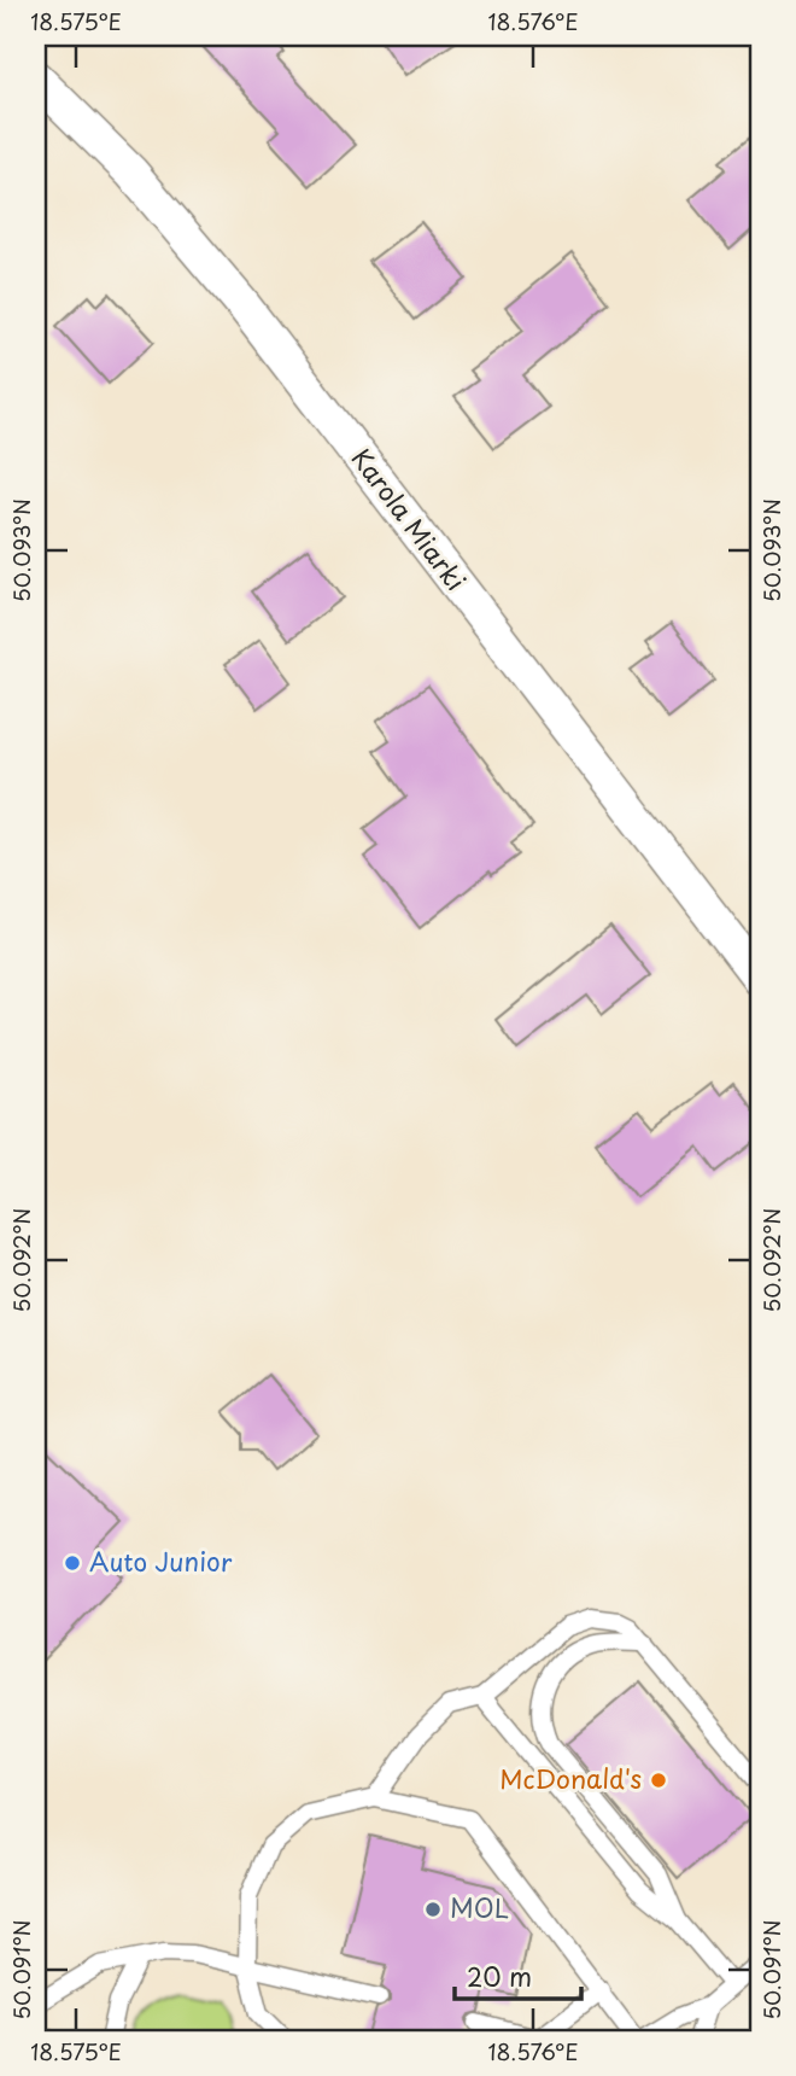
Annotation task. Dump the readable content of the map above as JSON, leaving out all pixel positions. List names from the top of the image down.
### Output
{
  "streets": {
    "street": ["Karola Miarki"]
  },
  "places": ["Auto Junior", "McDonald's", "MOL"],
  "scale_bar": "20 m",
  "coordinates": [
    "18.575°E",
    "18.576°E",
    "50.093°N",
    "50.092°N",
    "50.091°N"
  ]
}
